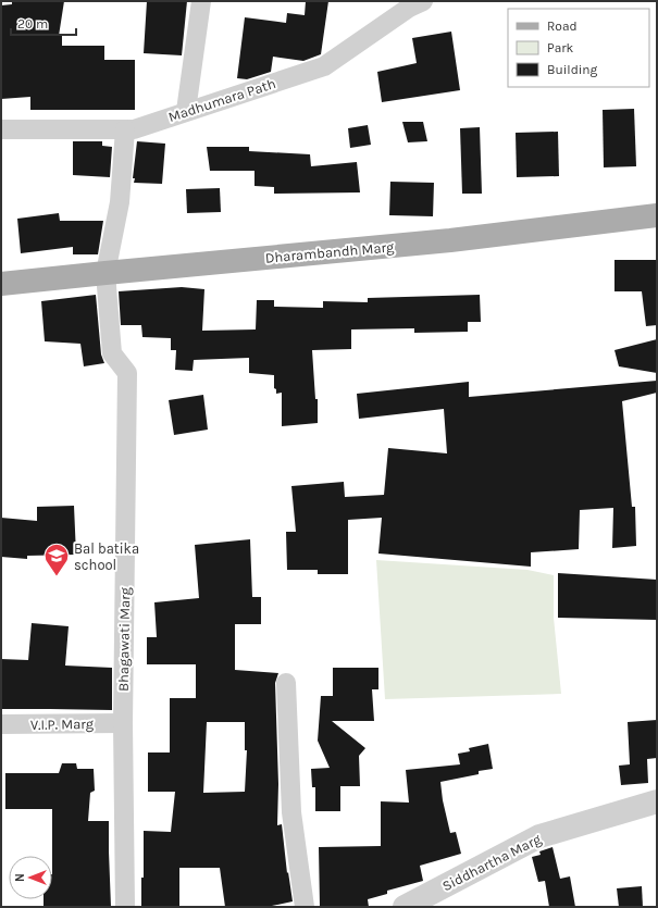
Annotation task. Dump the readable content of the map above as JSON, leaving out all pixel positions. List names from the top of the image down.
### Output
{
  "streets": {
    "main road": ["Dharambandh Marg"],
    "street": [
      "Madhumara Path",
      "Bhagawati Marg",
      "V.I.P. Marg",
      "Siddhartha Marg"
    ]
  },
  "crossings": [
    ["Madhumara Path", "Bhagawati Marg"],
    ["Dharambandh Marg", "Bhagawati Marg"],
    ["Bhagawati Marg", "V.I.P. Marg"]
  ],
  "places": {
    "school or university": ["Bal batika school"]
  },
  "legend": ["Road", "Park", "Building"],
  "scale_bar": "20 m",
  "north": "left"
}
